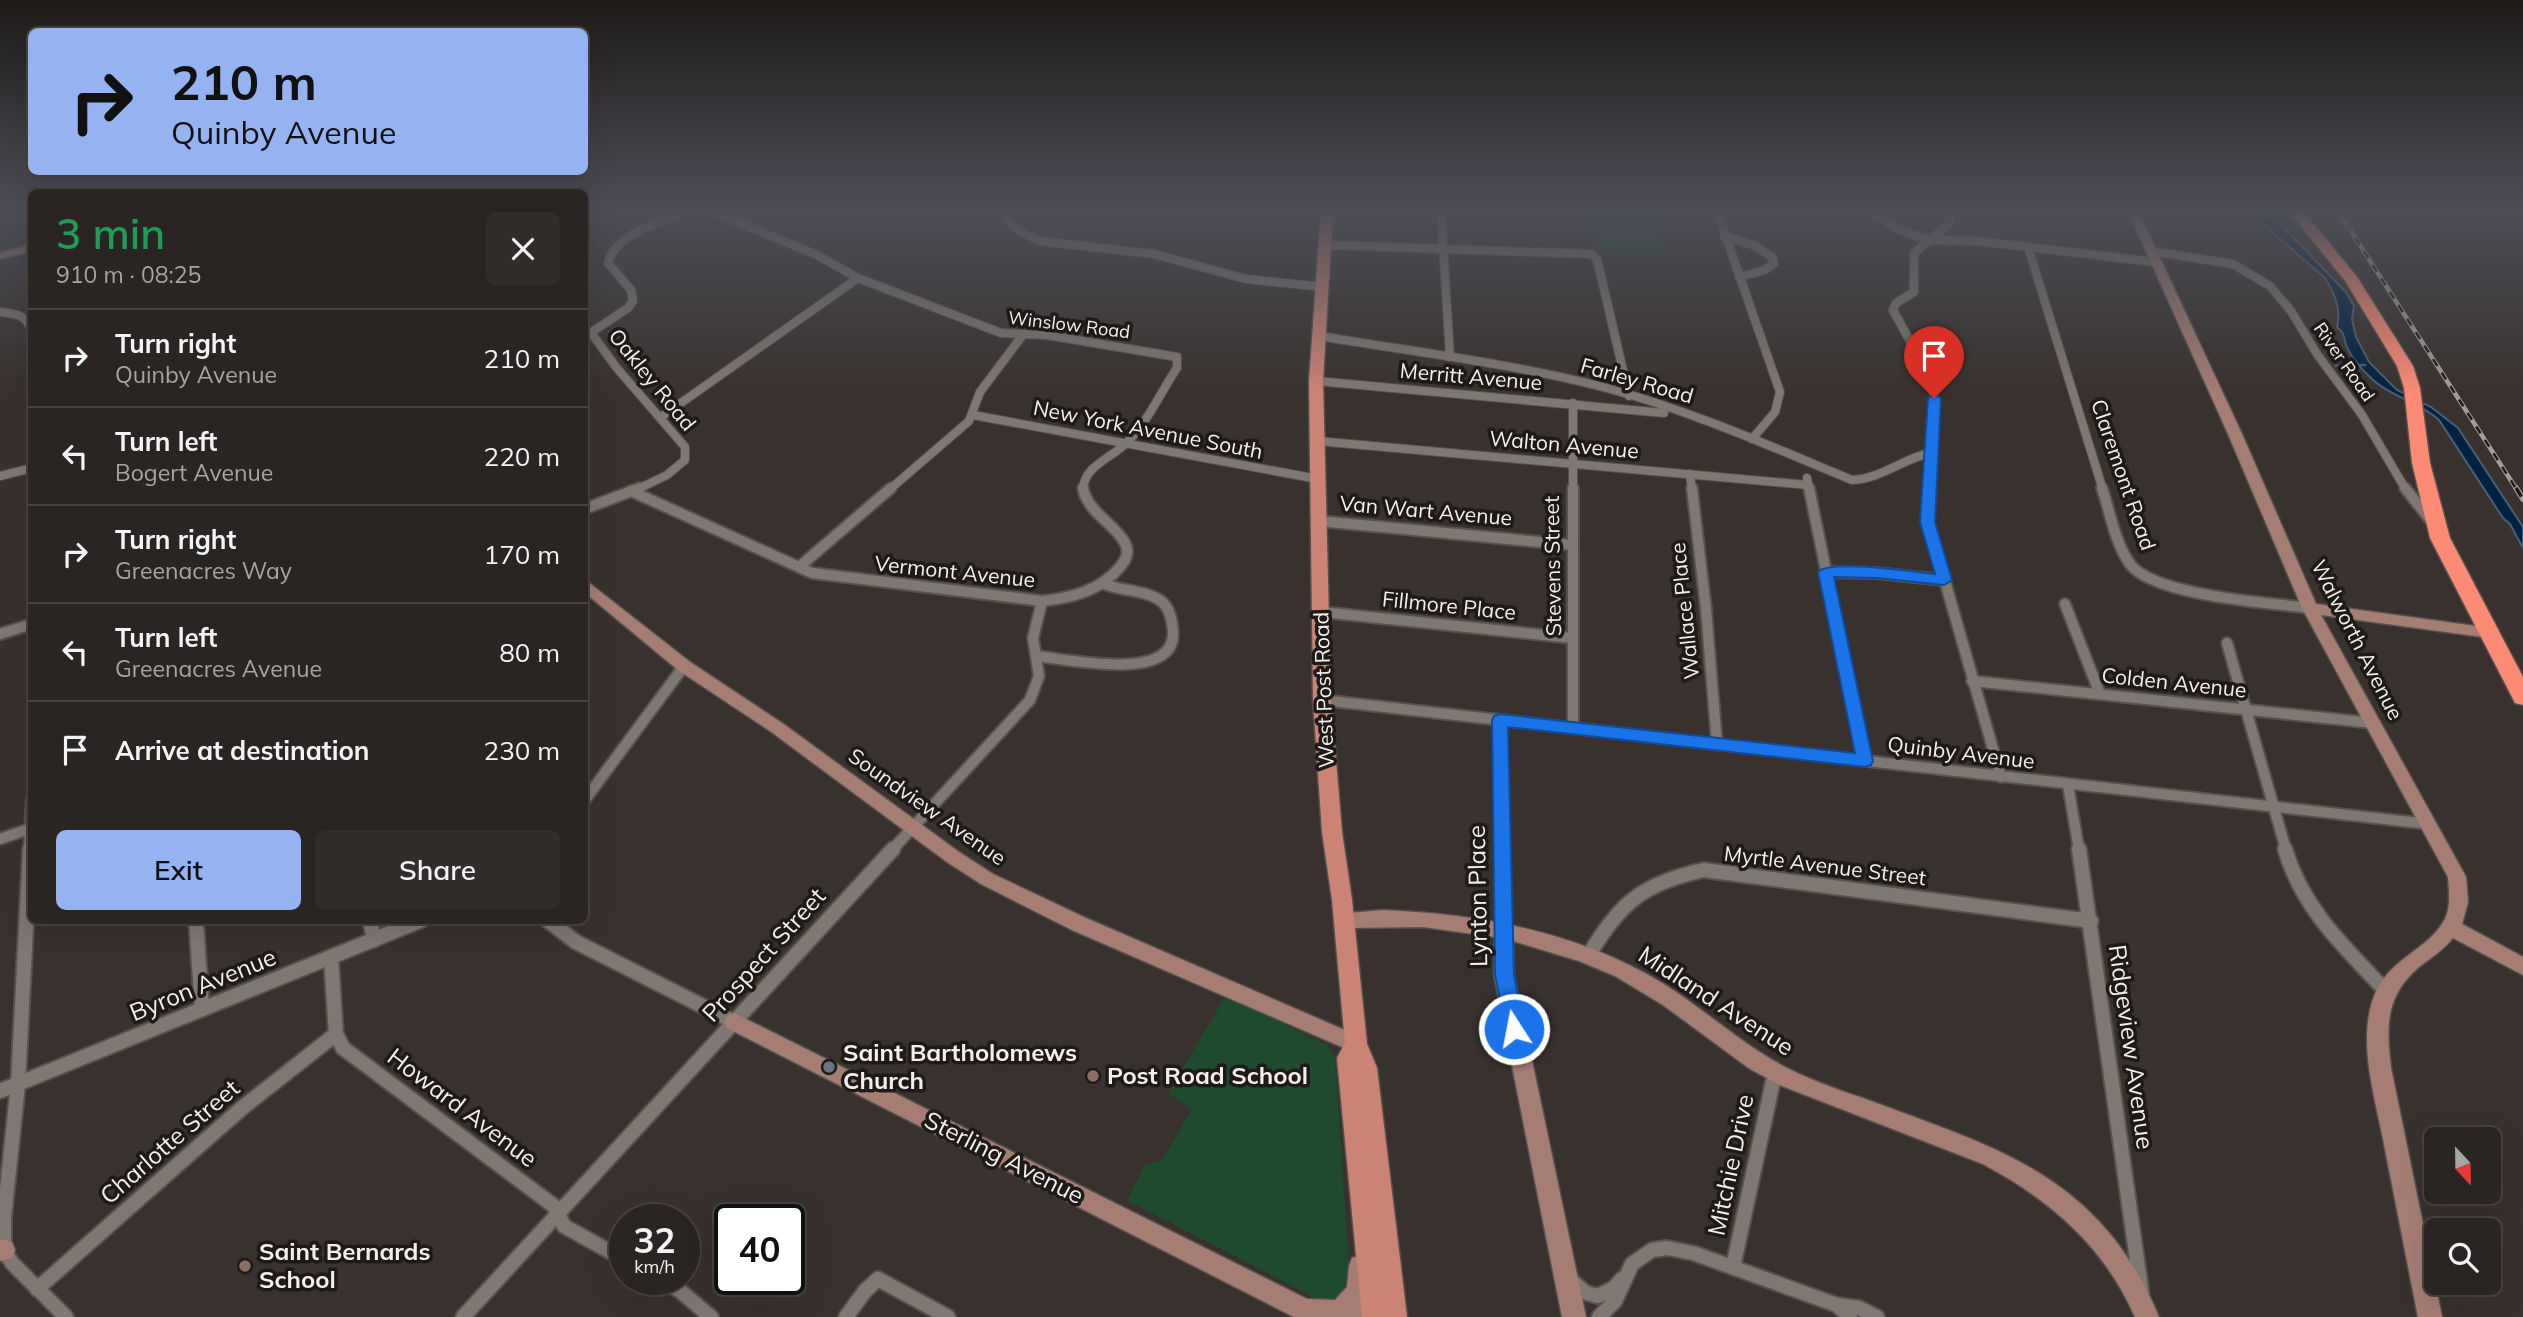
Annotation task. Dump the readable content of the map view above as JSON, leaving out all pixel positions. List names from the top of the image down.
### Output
{
  "streets": {
    "main road": ["West Post Road"],
    "street": [
      "Winslow Road",
      "River Road",
      "Merritt Avenue",
      "Oakley Road",
      "Farley Road",
      "New York Avenue South",
      "Walton Avenue",
      "Claremont Road",
      "Van Wart Avenue",
      "Stevens Street",
      "Vermont Avenue",
      "Fillmore Place",
      "Wallace Place",
      "Walworth Avenue",
      "Colden Avenue",
      "Quinby Avenue",
      "Soundview Avenue",
      "Myrtle Avenue Street",
      "Lynton Place",
      "Prospect Street",
      "Byron Avenue",
      "Midland Avenue",
      "Ridgeview Avenue",
      "Howard Avenue",
      "Charlotte Street",
      "Sterling Avenue",
      "Mitchie Drive"
    ]
  },
  "crossings": [
    ["Winslow Road", "New York Avenue South"],
    ["Merritt Avenue", "Stevens Street"],
    ["Merritt Avenue", "West Post Road"],
    ["Oakley Road", "Vermont Avenue"],
    ["Farley Road", "West Post Road"],
    ["New York Avenue South", "West Post Road"],
    ["Walton Avenue", "Stevens Street"],
    ["Walton Avenue", "Wallace Place"],
    ["Walton Avenue", "West Post Road"],
    ["Claremont Road", "Walworth Avenue"],
    ["Van Wart Avenue", "Stevens Street"],
    ["Van Wart Avenue", "West Post Road"],
    ["Stevens Street", "Fillmore Place"],
    ["Stevens Street", "Quinby Avenue"],
    ["Vermont Avenue", "Prospect Street"],
    ["Fillmore Place", "West Post Road"],
    ["Wallace Place", "Quinby Avenue"],
    ["Walworth Avenue", "Colden Avenue"],
    ["Walworth Avenue", "Quinby Avenue"],
    ["West Post Road", "Quinby Avenue"],
    ["West Post Road", "Soundview Avenue"],
    ["West Post Road", "Midland Avenue"],
    ["Quinby Avenue", "Lynton Place"],
    ["Quinby Avenue", "Ridgeview Avenue"],
    ["Soundview Avenue", "Prospect Street"],
    ["Myrtle Avenue Street", "Midland Avenue"],
    ["Myrtle Avenue Street", "Ridgeview Avenue"],
    ["Lynton Place", "Midland Avenue"],
    ["Prospect Street", "Howard Avenue"],
    ["Prospect Street", "Sterling Avenue"],
    ["Midland Avenue", "Ridgeview Avenue"],
    ["Midland Avenue", "Mitchie Drive"],
    ["Howard Avenue", "Charlotte Street"]
  ],
  "places": ["Saint Bartholomews Church", "Post Road School", "Saint Bernards School"],
  "north": "bottom",
  "page": {
    "turn": ["210 m", "Quinby Avenue"],
    "heading": ["3 min", "910 m · 08:25"],
    "list": [
      {
        "name": "Turn right",
        "note": "Quinby Avenue",
        "value": "210 m"
      },
      {
        "name": "Turn left",
        "note": "Bogert Avenue",
        "value": "220 m"
      },
      {
        "name": "Turn right",
        "note": "Greenacres Way",
        "value": "170 m"
      },
      {
        "name": "Turn left",
        "note": "Greenacres Avenue",
        "value": "80 m"
      },
      {
        "name": "Arrive at destination",
        "value": "230 m"
      }
    ],
    "buttons": ["Exit", "Share"],
    "speed": "32 km/h",
    "limit": "40"
  }
}
